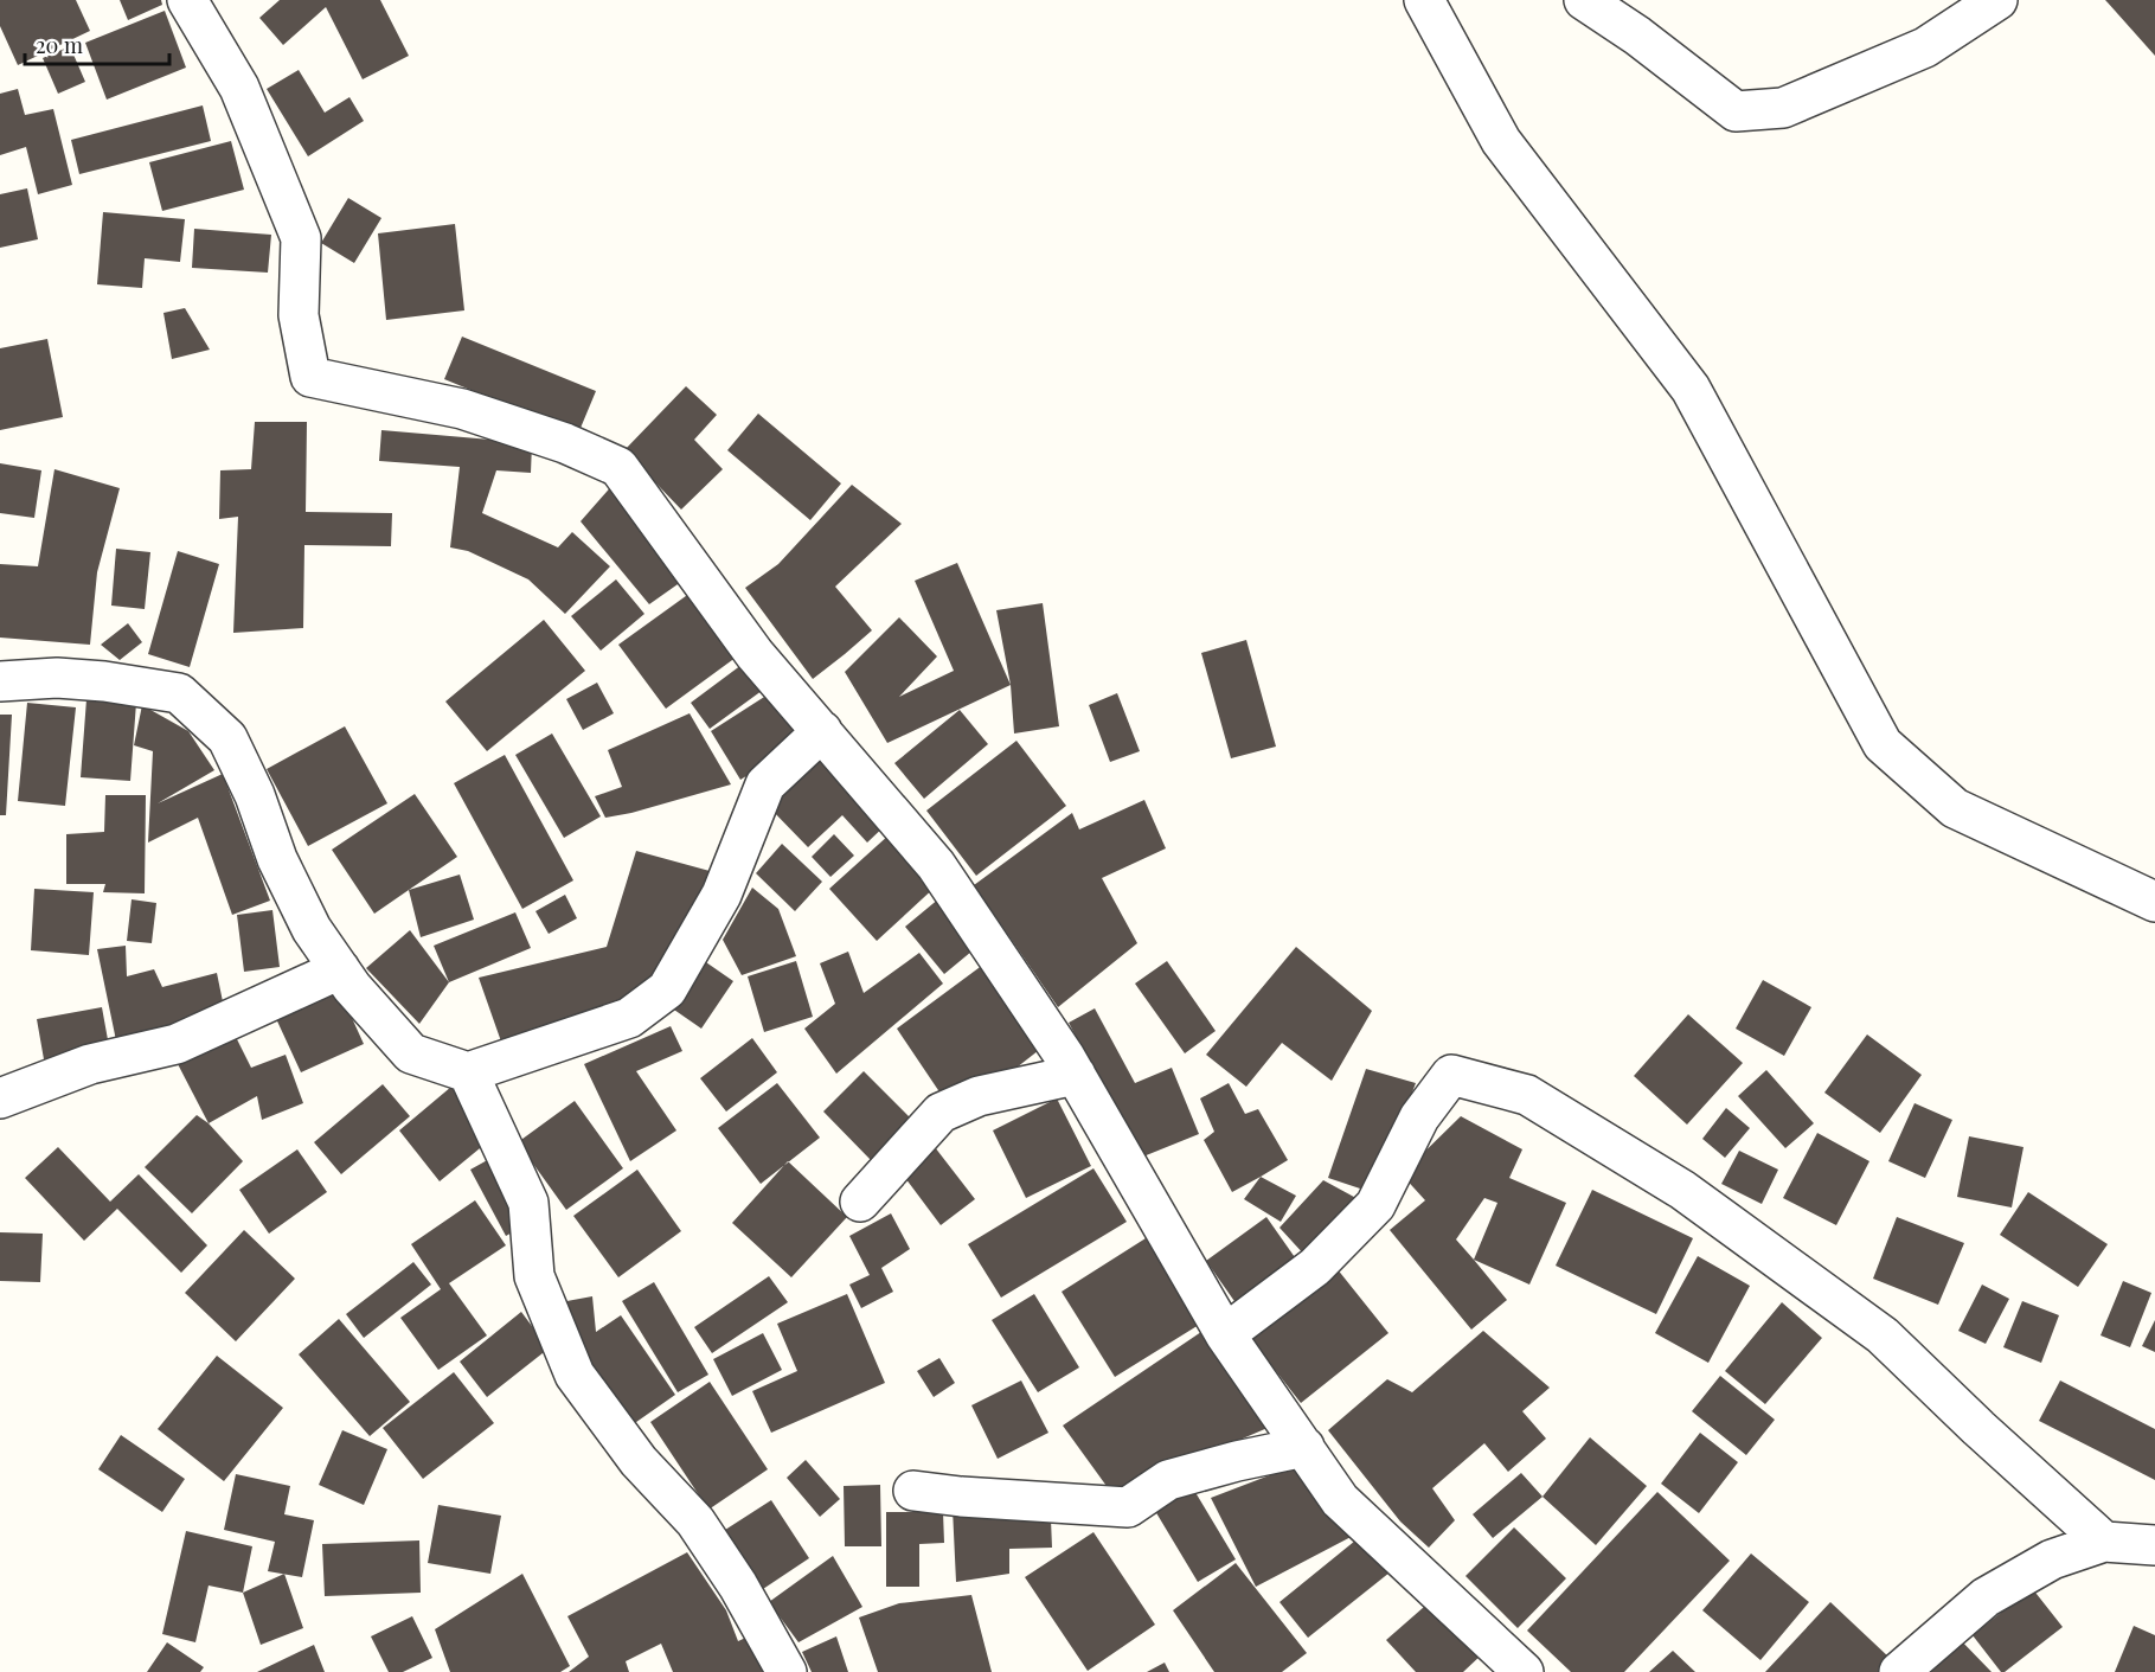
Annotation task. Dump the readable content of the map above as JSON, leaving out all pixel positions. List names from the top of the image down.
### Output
{
  "scale_bar": "20 m"
}
